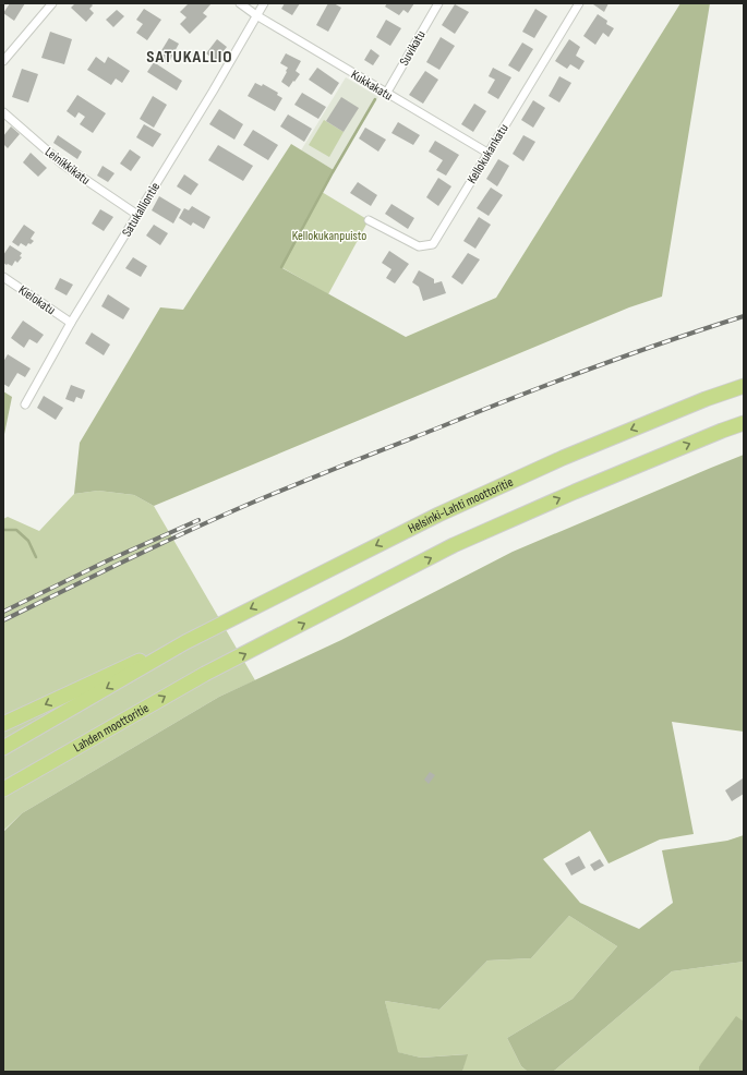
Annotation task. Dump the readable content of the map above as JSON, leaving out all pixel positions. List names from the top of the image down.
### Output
{
  "streets": {
    "highway": ["Helsinki-Lahti moottoritie", "Lahden moottoritie"],
    "street": [
      "Suvikatu",
      "Kukkakatu",
      "Kellokukankatu",
      "Leinikkikatu",
      "Satukalliontie",
      "Kielokatu"
    ]
  },
  "crossings": [
    ["Suvikatu", "Kukkakatu"],
    ["Kukkakatu", "Kellokukankatu"],
    ["Kukkakatu", "Satukalliontie"],
    ["Leinikkikatu", "Satukalliontie"],
    ["Satukalliontie", "Kielokatu"]
  ],
  "one_way": ["Helsinki-Lahti moottoritie"],
  "districts": ["SATUKALLIO"],
  "parks": ["Kellokukanpuisto"]
}
